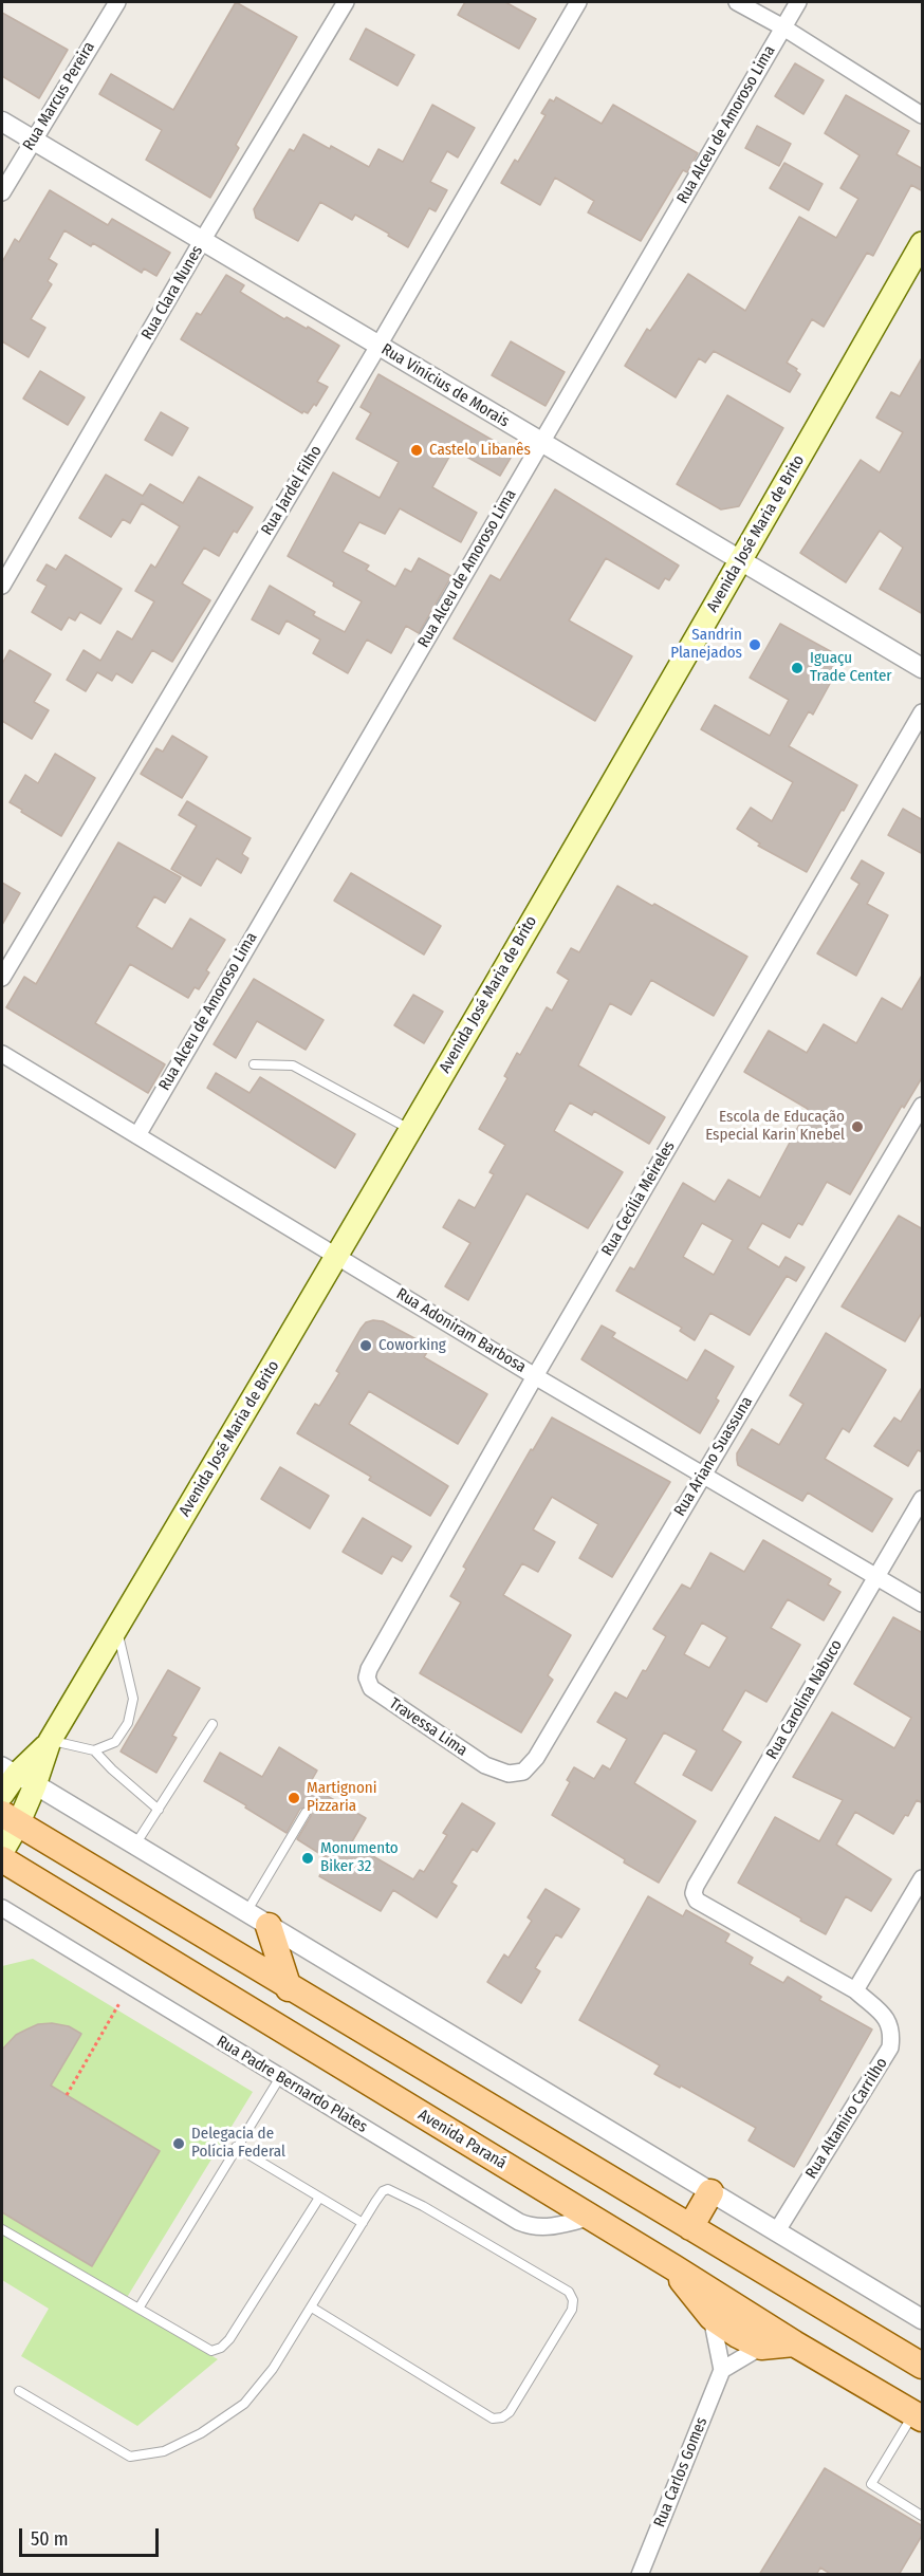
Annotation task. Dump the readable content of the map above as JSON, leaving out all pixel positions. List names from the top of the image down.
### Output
{
  "streets": {
    "main road": ["Avenida José Maria de Brito", "Avenida Paraná"],
    "street": [
      "Rua Marcus Pereira",
      "Rua Alceu de Amoroso Lima",
      "Rua Clara Nunes",
      "Rua Vinícius de Morais",
      "Rua Jardel Filho",
      "Rua Cecília Meireles",
      "Rua Adoniram Barbosa",
      "Rua Ariano Suassuna",
      "Rua Carolina Nabuco",
      "Travessa Lima",
      "Rua Padre Bernardo Plates",
      "Rua Altamiro Carrilho",
      "Rua Carlos Gomes"
    ]
  },
  "crossings": [
    ["Rua Marcus Pereira", "Rua Vinícius de Morais"],
    ["Rua Alceu de Amoroso Lima", "Rua Vinícius de Morais"],
    ["Rua Alceu de Amoroso Lima", "Rua Adoniram Barbosa"],
    ["Rua Clara Nunes", "Rua Vinícius de Morais"],
    ["Rua Vinícius de Morais", "Rua Jardel Filho"],
    ["Rua Vinícius de Morais", "Avenida José Maria de Brito"],
    ["Avenida José Maria de Brito", "Rua Adoniram Barbosa"],
    ["Rua Cecília Meireles", "Rua Adoniram Barbosa"],
    ["Rua Cecília Meireles", "Travessa Lima"],
    ["Rua Adoniram Barbosa", "Rua Ariano Suassuna"],
    ["Rua Adoniram Barbosa", "Rua Carolina Nabuco"],
    ["Rua Ariano Suassuna", "Travessa Lima"],
    ["Rua Carolina Nabuco", "Rua Altamiro Carrilho"],
    ["Rua Padre Bernardo Plates", "Avenida Paraná"]
  ],
  "places": [
    "Castelo Libanês",
    "Sandrin Planejados",
    "Iguaçu Trade Center",
    "Escola de Educação Especial Karin Knebel",
    "Coworking",
    "Martignoni Pizzaria",
    "Monumento Biker 32",
    "Delegacia de Polícia Federal"
  ],
  "scale_bar": "50 m"
}
